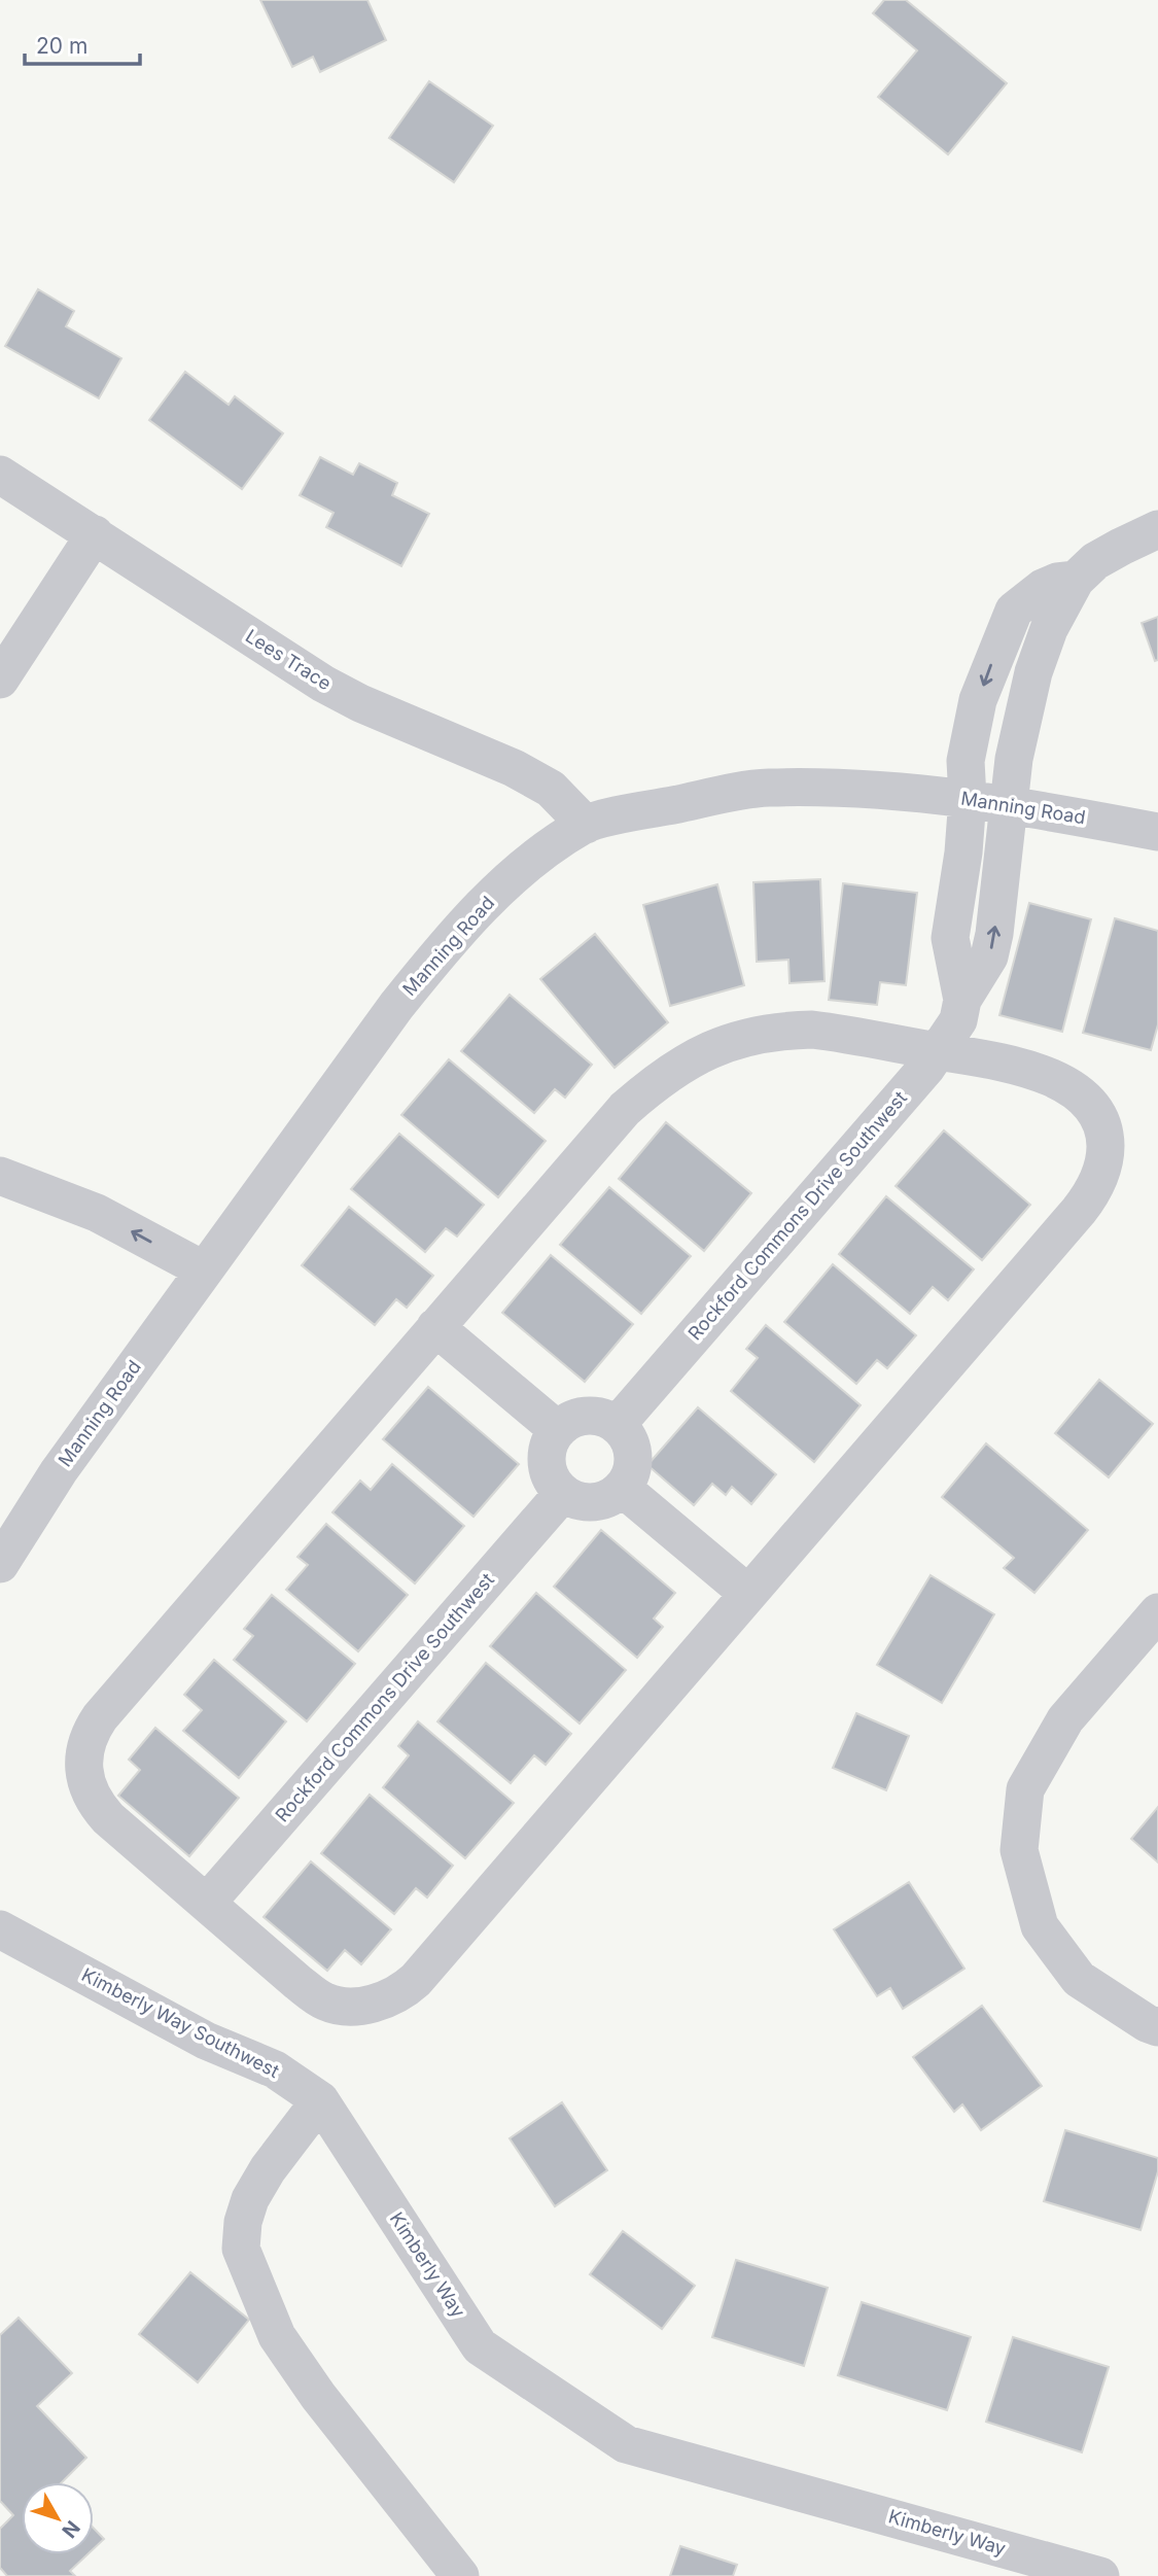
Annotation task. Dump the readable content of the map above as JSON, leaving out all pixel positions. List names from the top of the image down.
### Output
{
  "streets": {
    "street": [
      "Lees Trace",
      "Manning Road",
      "Rockford Commons Drive Southwest",
      "Kimberly Way Southwest",
      "Kimberly Way"
    ]
  },
  "crossings": [
    ["Lees Trace", "Manning Road"],
    ["Manning Road", "Rockford Commons Drive Southwest"],
    ["Kimberly Way Southwest", "Kimberly Way"]
  ],
  "scale_bar": "20 m",
  "north": "bottom right"
}
